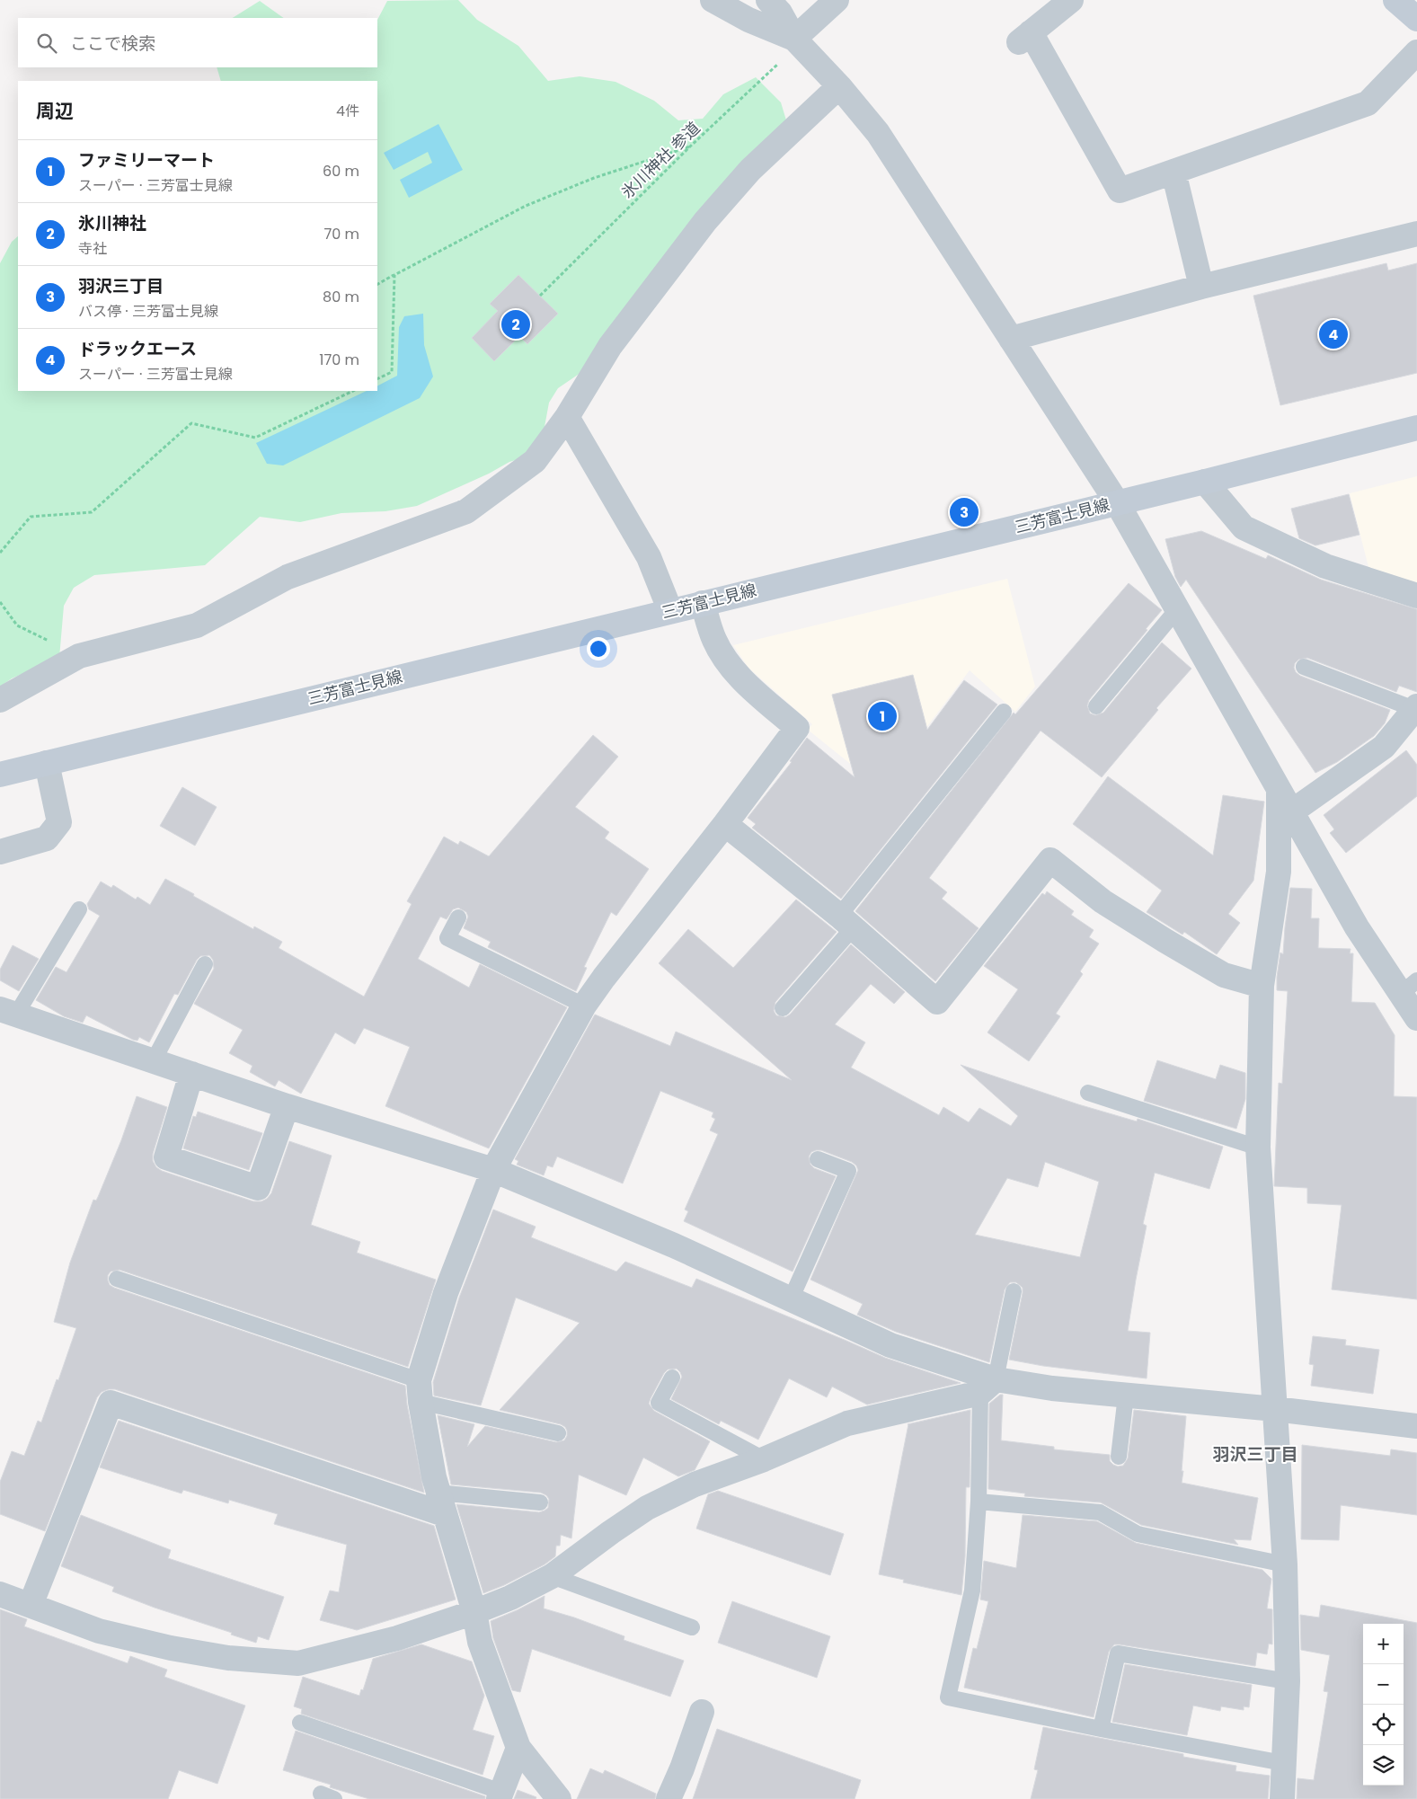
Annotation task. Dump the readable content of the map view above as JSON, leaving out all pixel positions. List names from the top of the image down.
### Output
{
  "streets": {
    "main road": ["三芳富士見線"],
    "path": ["氷川神社 参道"]
  },
  "districts": ["羽沢三丁目"],
  "page": {
    "search": "ここで検索",
    "heading": ["周辺", "4件"],
    "list": [
      {
        "mark": "1",
        "name": "ファミリーマート",
        "note": "スーパー · 三芳富士見線",
        "value": "60 m"
      },
      {
        "mark": "2",
        "name": "氷川神社",
        "note": "寺社",
        "value": "70 m"
      },
      {
        "mark": "3",
        "name": "羽沢三丁目",
        "note": "バス停 · 三芳富士見線",
        "value": "80 m"
      },
      {
        "mark": "4",
        "name": "ドラックエース",
        "note": "スーパー · 三芳富士見線",
        "value": "170 m"
      }
    ],
    "pins": [
      "2",
      "4",
      "3",
      "1"
    ],
    "map_buttons": ["+", "−"]
  }
}
